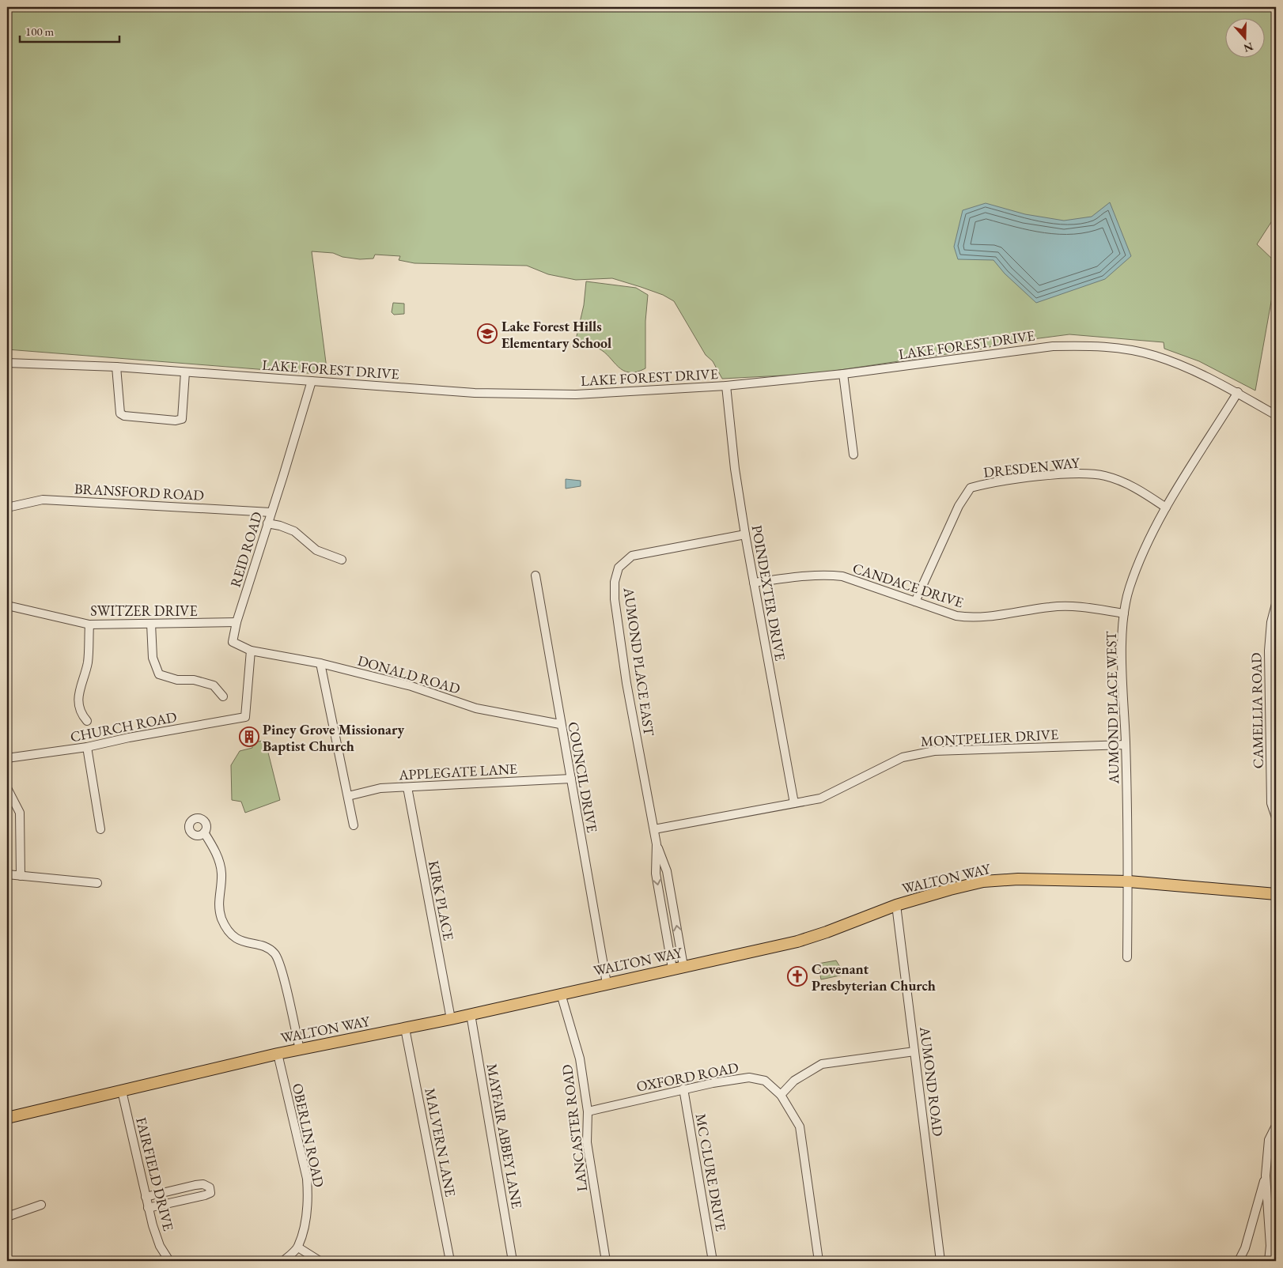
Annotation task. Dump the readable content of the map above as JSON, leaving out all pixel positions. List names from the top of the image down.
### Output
{
  "streets": {
    "main road": ["WALTON WAY"],
    "street": [
      "LAKE FOREST DRIVE",
      "DRESDEN WAY",
      "BRANSFORD ROAD",
      "REID ROAD",
      "CANDACE DRIVE",
      "POINDEXTER DRIVE",
      "SWITZER DRIVE",
      "AUMOND PLACE EAST",
      "DONALD ROAD",
      "AUMOND PLACE WEST",
      "CAMELLIA ROAD",
      "CHURCH ROAD",
      "MONTPELIER DRIVE",
      "APPLEGATE LANE",
      "COUNCIL DRIVE",
      "KIRK PLACE",
      "OXFORD ROAD",
      "AUMOND ROAD",
      "LANCASTER ROAD",
      "OBERLIN ROAD",
      "MAYFAIR ABBEY LANE",
      "MALVERN LANE",
      "MC CLURE DRIVE",
      "FAIRFIELD DRIVE"
    ]
  },
  "crossings": [
    ["LAKE FOREST DRIVE", "REID ROAD"],
    ["LAKE FOREST DRIVE", "POINDEXTER DRIVE"],
    ["LAKE FOREST DRIVE", "AUMOND PLACE WEST"],
    ["DRESDEN WAY", "CANDACE DRIVE"],
    ["DRESDEN WAY", "AUMOND PLACE WEST"],
    ["BRANSFORD ROAD", "REID ROAD"],
    ["REID ROAD", "SWITZER DRIVE"],
    ["REID ROAD", "DONALD ROAD"],
    ["REID ROAD", "CHURCH ROAD"],
    ["CANDACE DRIVE", "POINDEXTER DRIVE"],
    ["CANDACE DRIVE", "AUMOND PLACE WEST"],
    ["POINDEXTER DRIVE", "AUMOND PLACE EAST"],
    ["POINDEXTER DRIVE", "MONTPELIER DRIVE"],
    ["AUMOND PLACE EAST", "MONTPELIER DRIVE"],
    ["AUMOND PLACE EAST", "WALTON WAY"],
    ["DONALD ROAD", "CHURCH ROAD"],
    ["DONALD ROAD", "COUNCIL DRIVE"],
    ["AUMOND PLACE WEST", "MONTPELIER DRIVE"],
    ["AUMOND PLACE WEST", "WALTON WAY"],
    ["APPLEGATE LANE", "COUNCIL DRIVE"],
    ["APPLEGATE LANE", "KIRK PLACE"],
    ["COUNCIL DRIVE", "WALTON WAY"],
    ["WALTON WAY", "KIRK PLACE"],
    ["WALTON WAY", "AUMOND ROAD"],
    ["WALTON WAY", "LANCASTER ROAD"],
    ["WALTON WAY", "OBERLIN ROAD"],
    ["WALTON WAY", "MAYFAIR ABBEY LANE"],
    ["WALTON WAY", "MALVERN LANE"],
    ["WALTON WAY", "FAIRFIELD DRIVE"],
    ["OXFORD ROAD", "LANCASTER ROAD"],
    ["OXFORD ROAD", "MC CLURE DRIVE"]
  ],
  "places": {
    "school or university": ["Lake Forest Hills Elementary School"],
    "building": ["Piney Grove Missionary Baptist Church"],
    "church": ["Covenant Presbyterian Church"]
  },
  "scale_bar": "100 m",
  "north": "bottom"
}
